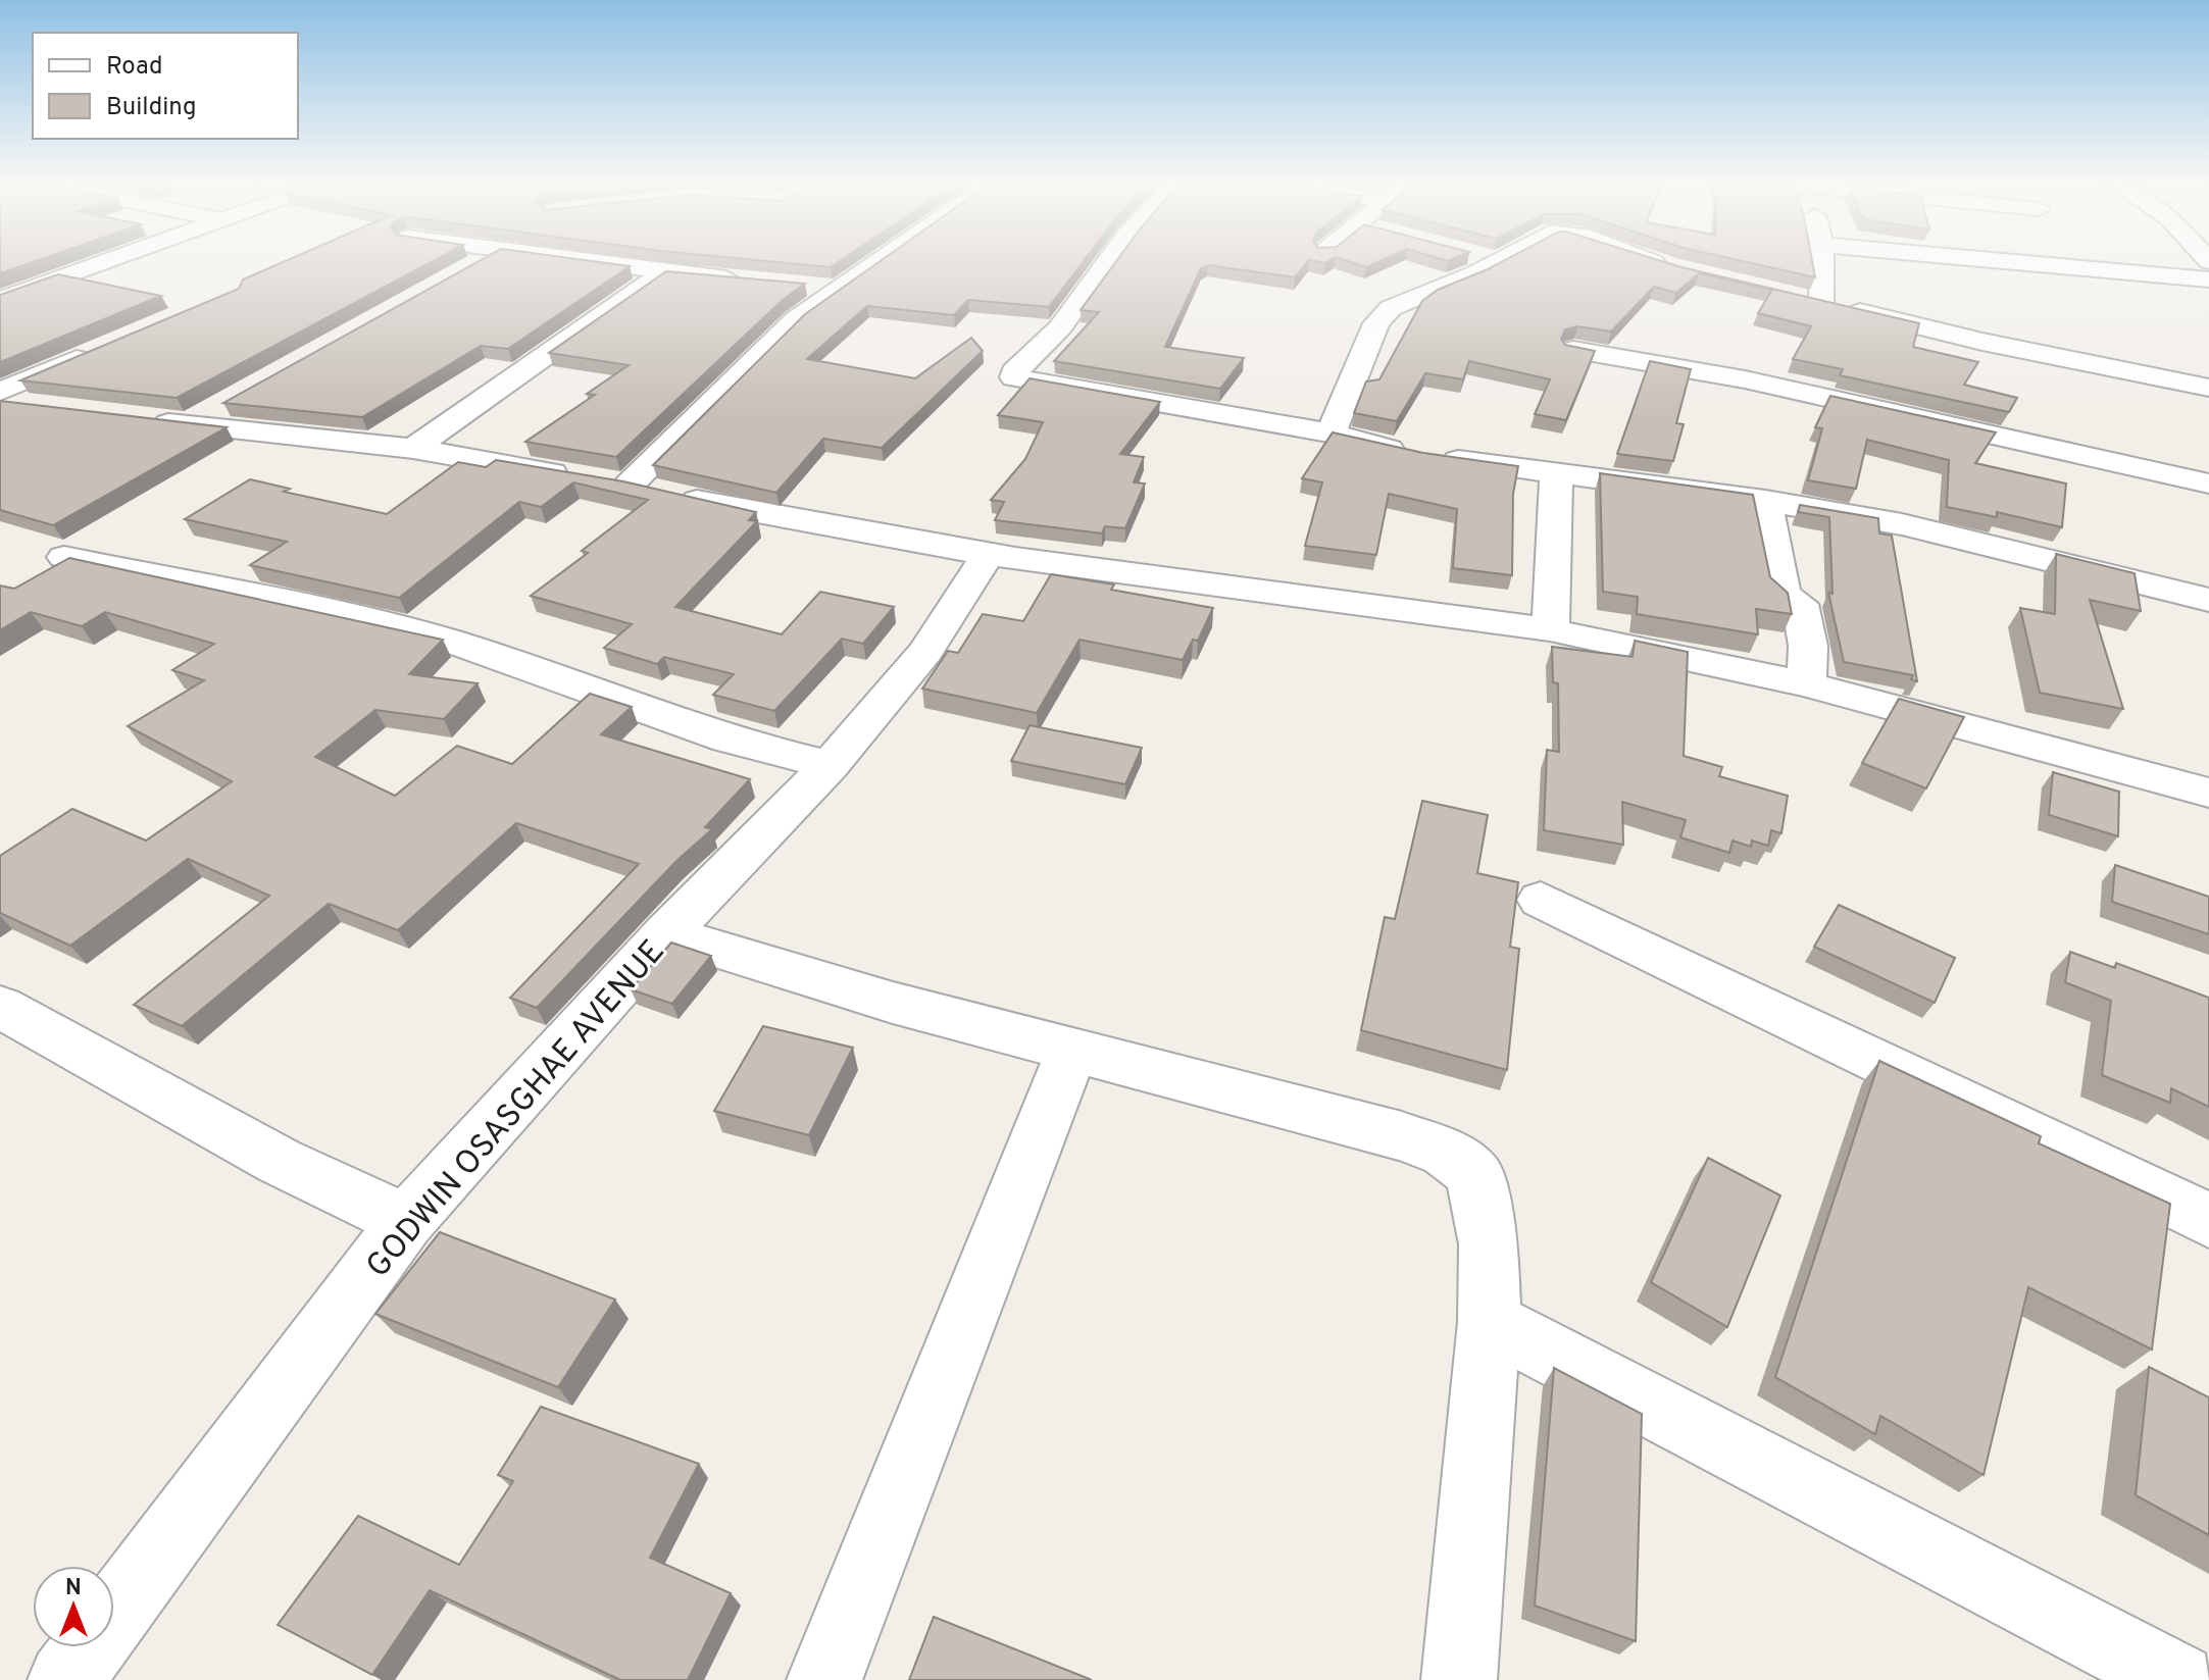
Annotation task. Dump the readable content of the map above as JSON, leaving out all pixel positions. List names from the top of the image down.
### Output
{
  "streets": {
    "street": ["GODWIN OSASGHAE AVENUE"]
  },
  "legend": ["Road", "Building"],
  "north": "top"
}
